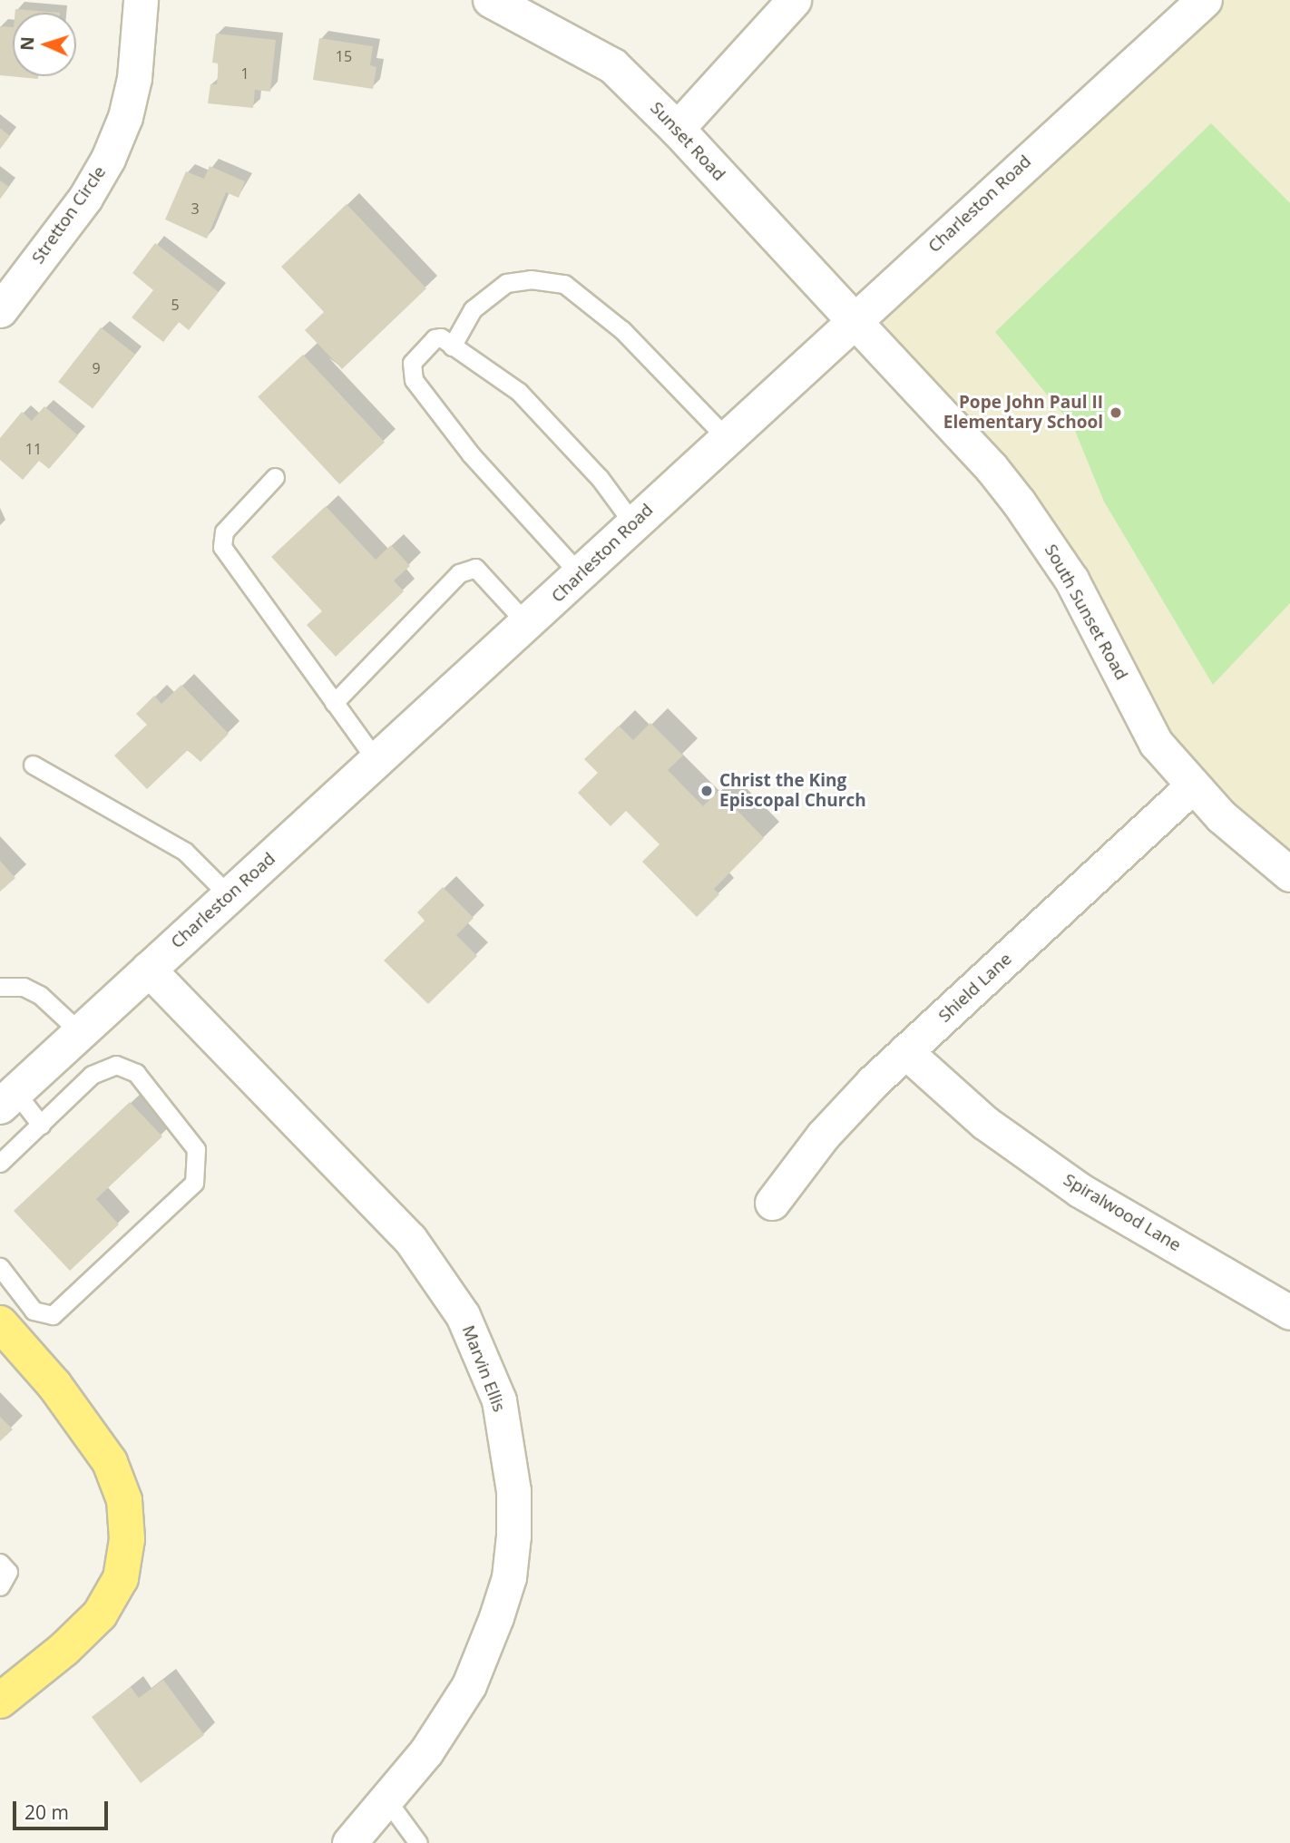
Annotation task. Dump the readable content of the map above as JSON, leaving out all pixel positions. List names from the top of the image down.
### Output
{
  "streets": {
    "street": [
      "Sunset Road",
      "Charleston Road",
      "Stretton Circle",
      "South Sunset Road",
      "Shield Lane",
      "Spiralwood Lane",
      "Marvin Ellis"
    ]
  },
  "crossings": [
    ["Sunset Road", "Charleston Road"],
    ["Sunset Road", "South Sunset Road"],
    ["Charleston Road", "South Sunset Road"],
    ["Charleston Road", "Marvin Ellis"],
    ["South Sunset Road", "Shield Lane"],
    ["Shield Lane", "Spiralwood Lane"]
  ],
  "places": ["Pope John Paul II Elementary School", "Christ the King Episcopal Church"],
  "house_numbers": [
    "15",
    "1",
    "3",
    "5",
    "9",
    "11"
  ],
  "scale_bar": "20 m",
  "north": "left"
}
